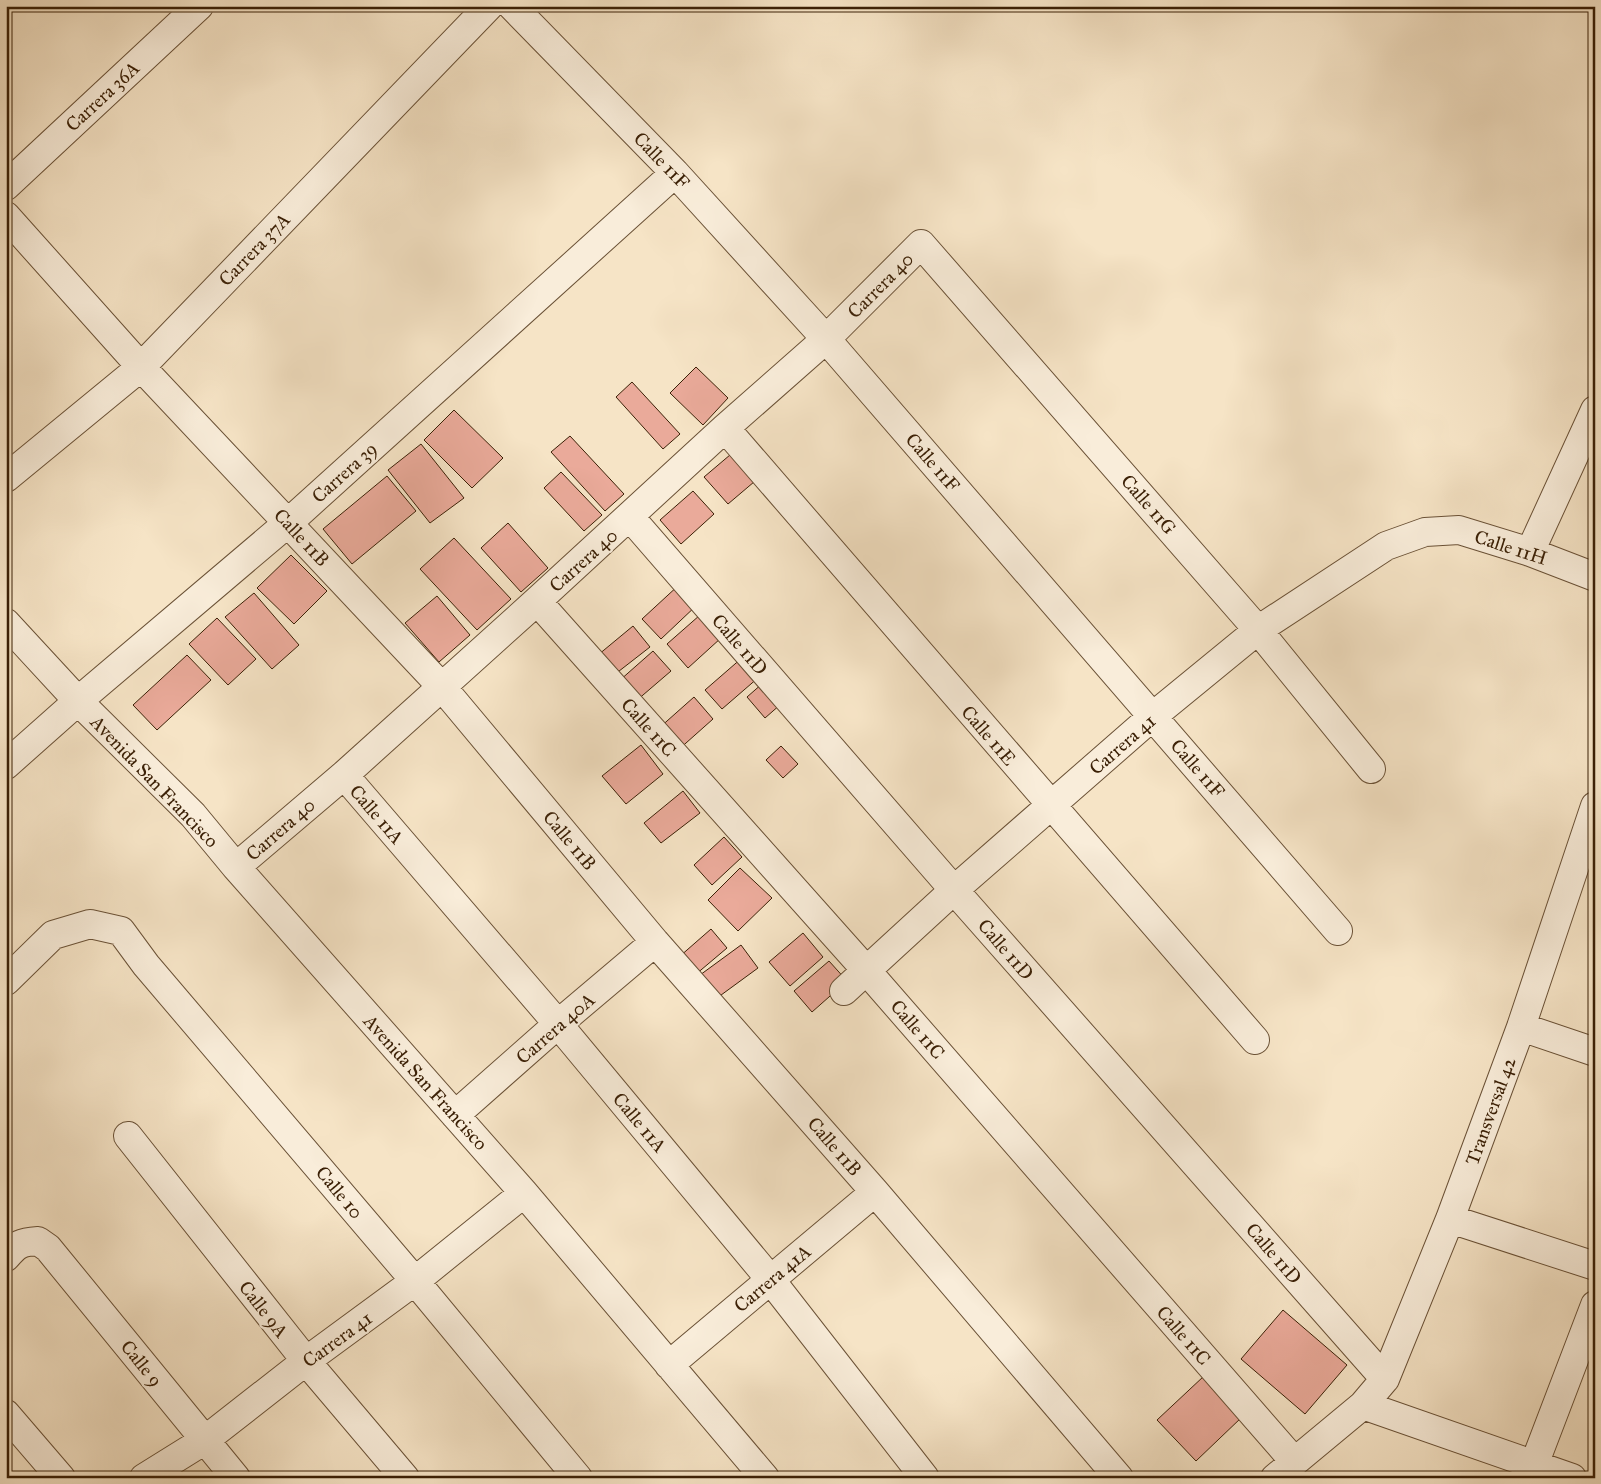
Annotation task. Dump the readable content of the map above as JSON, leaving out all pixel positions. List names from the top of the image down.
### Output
{
  "streets": {
    "street": [
      "Carrera 36A",
      "Calle 11F",
      "Carrera 37A",
      "Carrera 40",
      "Carrera 39",
      "Calle 11G",
      "Calle 11B",
      "Calle 11H",
      "Calle 11D",
      "Calle 11C",
      "Calle 11E",
      "Carrera 41",
      "Avenida San Francisco",
      "Calle 11A",
      "Carrera 40A",
      "Transversal 42",
      "Calle 10",
      "Carrera 41A",
      "Calle 9A",
      "Calle 9"
    ]
  },
  "crossings": [
    ["Calle 11F", "Carrera 40"],
    ["Calle 11F", "Carrera 39"],
    ["Calle 11F", "Carrera 41"],
    ["Carrera 37A", "Calle 11B"],
    ["Carrera 40", "Calle 11G"],
    ["Carrera 40", "Calle 11B"],
    ["Carrera 40", "Calle 11D"],
    ["Carrera 40", "Calle 11C"],
    ["Carrera 40", "Calle 11E"],
    ["Carrera 40", "Avenida San Francisco"],
    ["Carrera 40", "Calle 11A"],
    ["Carrera 39", "Calle 11B"],
    ["Carrera 39", "Avenida San Francisco"],
    ["Calle 11G", "Carrera 41"],
    ["Calle 11B", "Carrera 40A"],
    ["Calle 11B", "Carrera 41A"],
    ["Calle 11H", "Carrera 41"],
    ["Calle 11D", "Carrera 41"],
    ["Calle 11D", "Transversal 42"],
    ["Calle 11C", "Carrera 41"],
    ["Calle 11C", "Transversal 42"],
    ["Calle 11E", "Carrera 41"],
    ["Carrera 41", "Avenida San Francisco"],
    ["Carrera 41", "Calle 10"],
    ["Carrera 41", "Calle 9A"],
    ["Carrera 41", "Calle 9"],
    ["Avenida San Francisco", "Carrera 40A"],
    ["Avenida San Francisco", "Carrera 41A"],
    ["Calle 11A", "Carrera 40A"],
    ["Calle 11A", "Carrera 41A"]
  ]
}
